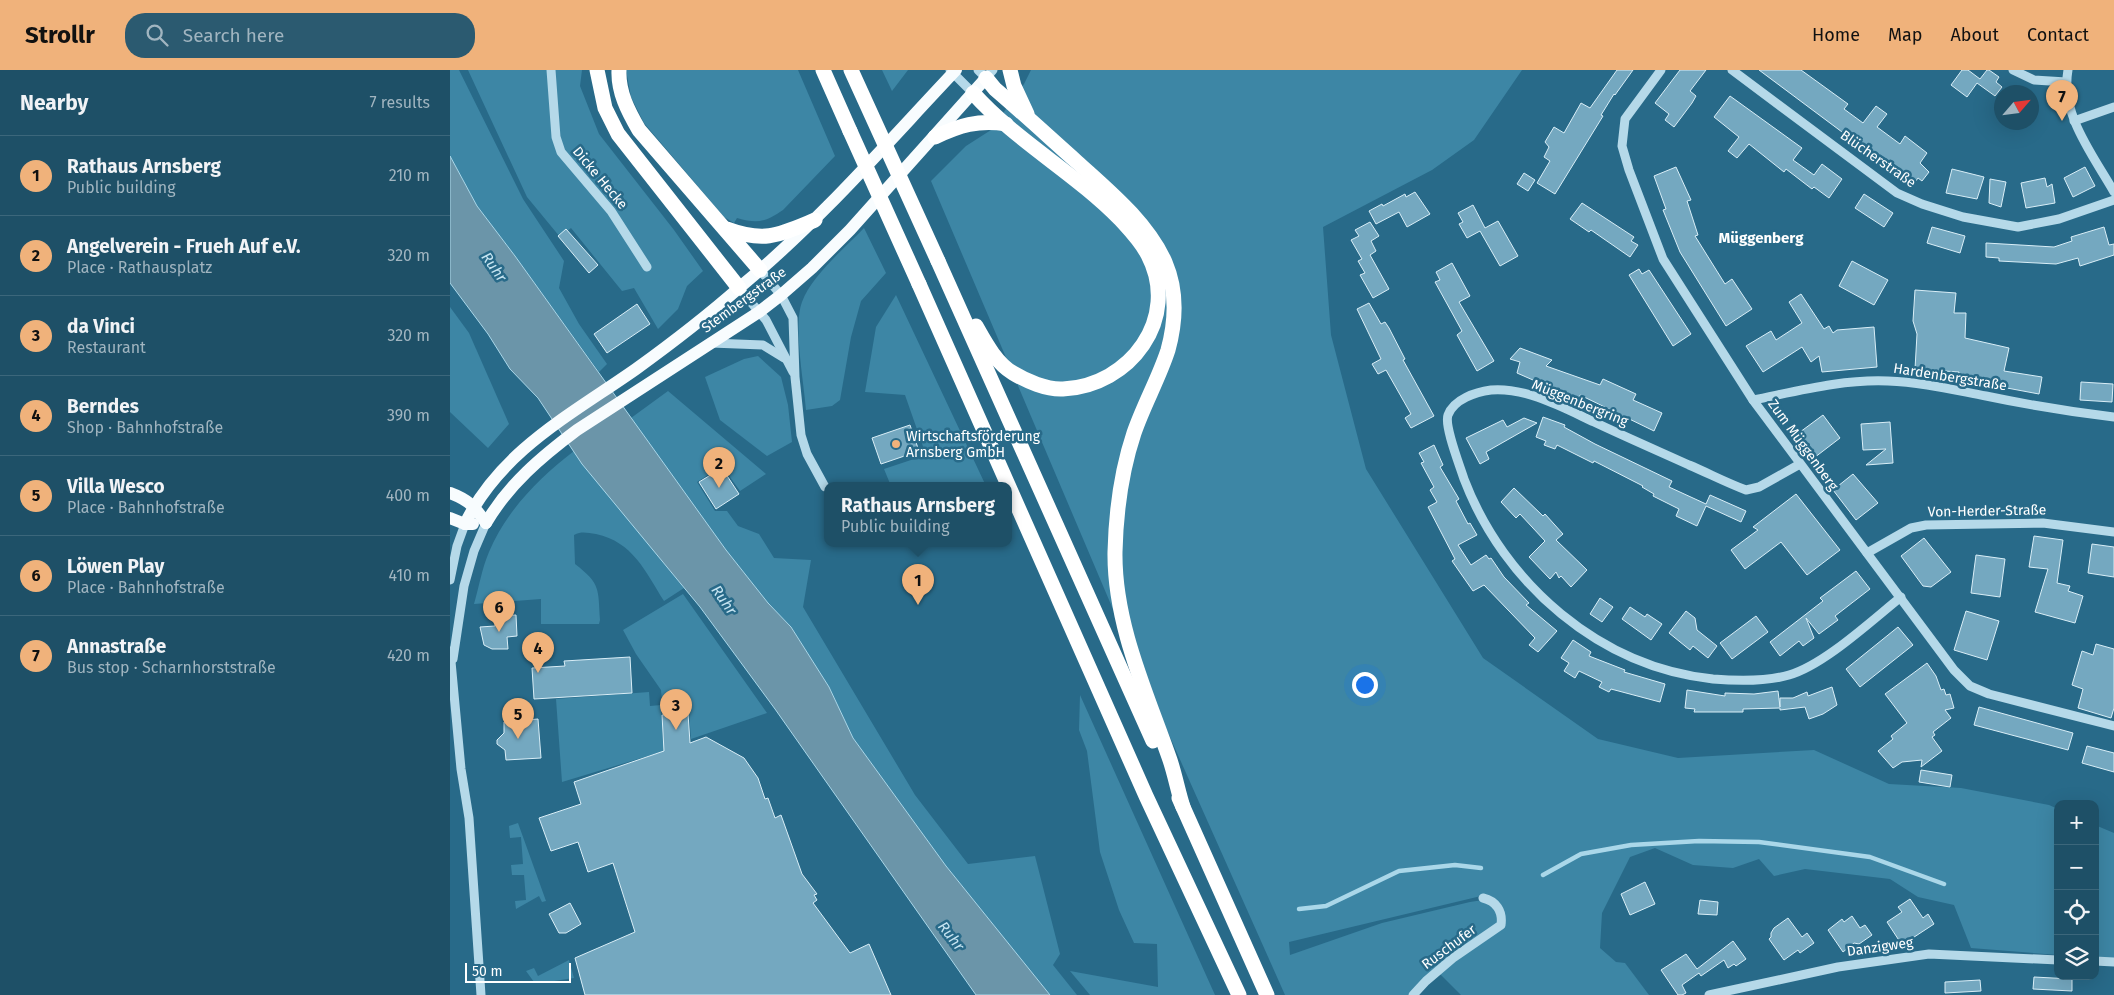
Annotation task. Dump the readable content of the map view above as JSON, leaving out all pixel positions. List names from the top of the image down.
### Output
{
  "streets": {
    "main road": ["Stembergstraße"],
    "street": [
      "Blücherstraße",
      "Dicke Hecke",
      "Hardenbergstraße",
      "Müggenbergring",
      "Zum Müggenberg",
      "Von-Herder-Straße",
      "Ruschufer",
      "Danzigweg"
    ]
  },
  "crossings": [
    ["Hardenbergstraße", "Zum Müggenberg"],
    ["Müggenbergring", "Zum Müggenberg"],
    ["Zum Müggenberg", "Von-Herder-Straße"]
  ],
  "districts": ["Müggenberg"],
  "water": ["Ruhr"],
  "places": ["Wirtschaftsförderung Arnsberg GmbH"],
  "scale_bar": "50 m",
  "north": "top right",
  "page": {
    "header": "Strollr",
    "search": "Search here",
    "nav": [
      "Home",
      "Map",
      "About",
      "Contact"
    ],
    "heading": ["Nearby", "7 results"],
    "pins": [
      "7",
      "2",
      "1",
      "6",
      "4",
      "3",
      "5"
    ],
    "list": [
      {
        "mark": "1",
        "name": "Rathaus Arnsberg",
        "note": "Public building",
        "value": "210 m"
      },
      {
        "mark": "2",
        "name": "Angelverein - Frueh Auf e.V.",
        "note": "Place · Rathausplatz",
        "value": "320 m"
      },
      {
        "mark": "3",
        "name": "da Vinci",
        "note": "Restaurant",
        "value": "320 m"
      },
      {
        "mark": "4",
        "name": "Berndes",
        "note": "Shop · Bahnhofstraße",
        "value": "390 m"
      },
      {
        "mark": "5",
        "name": "Villa Wesco",
        "note": "Place · Bahnhofstraße",
        "value": "400 m"
      },
      {
        "mark": "6",
        "name": "Löwen Play",
        "note": "Place · Bahnhofstraße",
        "value": "410 m"
      },
      {
        "mark": "7",
        "name": "Annastraße",
        "note": "Bus stop · Scharnhorststraße",
        "value": "420 m"
      }
    ],
    "popup": ["Rathaus Arnsberg", "Public building"],
    "map_buttons": ["+", "−"],
    "scale": "50 m"
  }
}
